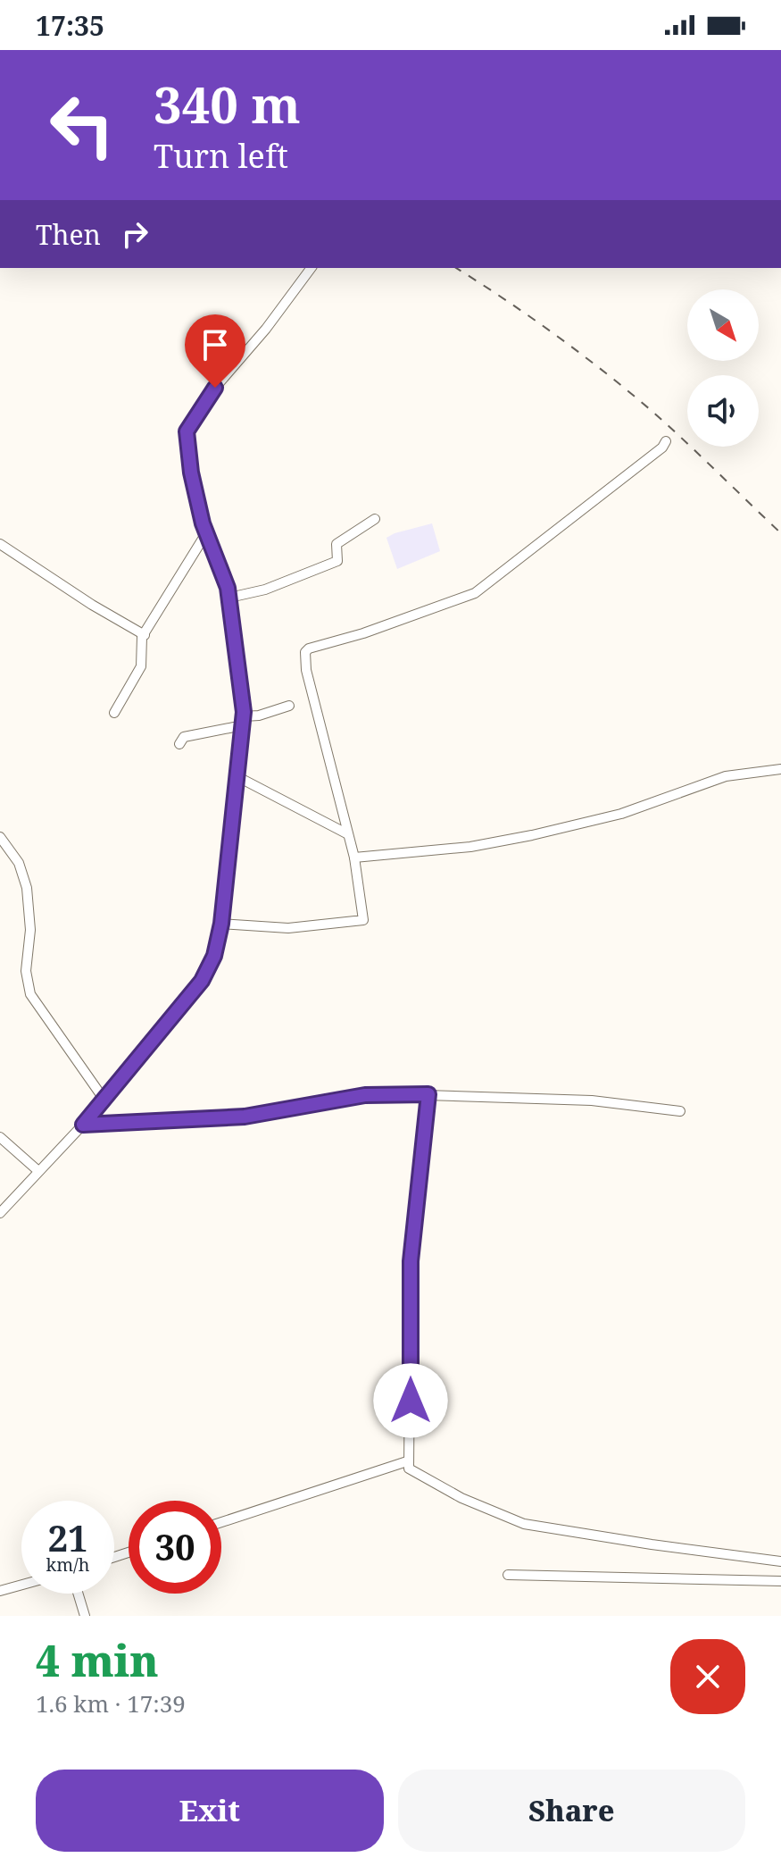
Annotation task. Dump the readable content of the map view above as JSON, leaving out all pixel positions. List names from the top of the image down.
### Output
{
  "north": "bottom right",
  "page": {
    "status": "17:35",
    "turn": ["340 m", "Turn left"],
    "then": "Then",
    "speed": "21 km/h",
    "limit": "30",
    "heading": ["4 min", "1.6 km · 17:39"],
    "buttons": ["Exit", "Share"]
  }
}
